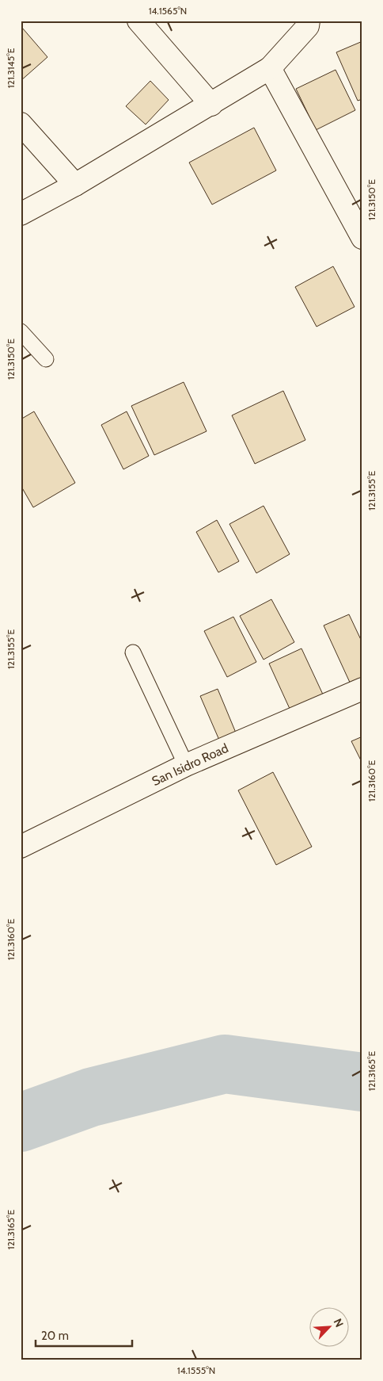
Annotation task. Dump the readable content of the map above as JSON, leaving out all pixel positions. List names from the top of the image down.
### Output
{
  "streets": {
    "street": ["San Isidro Road"]
  },
  "scale_bar": "20 m",
  "north": "top right",
  "coordinates": [
    "14.1565°N",
    "121.3145°E",
    "121.3150°E",
    "121.3155°E",
    "121.3160°E",
    "121.3165°E",
    "14.1555°N"
  ]
}
